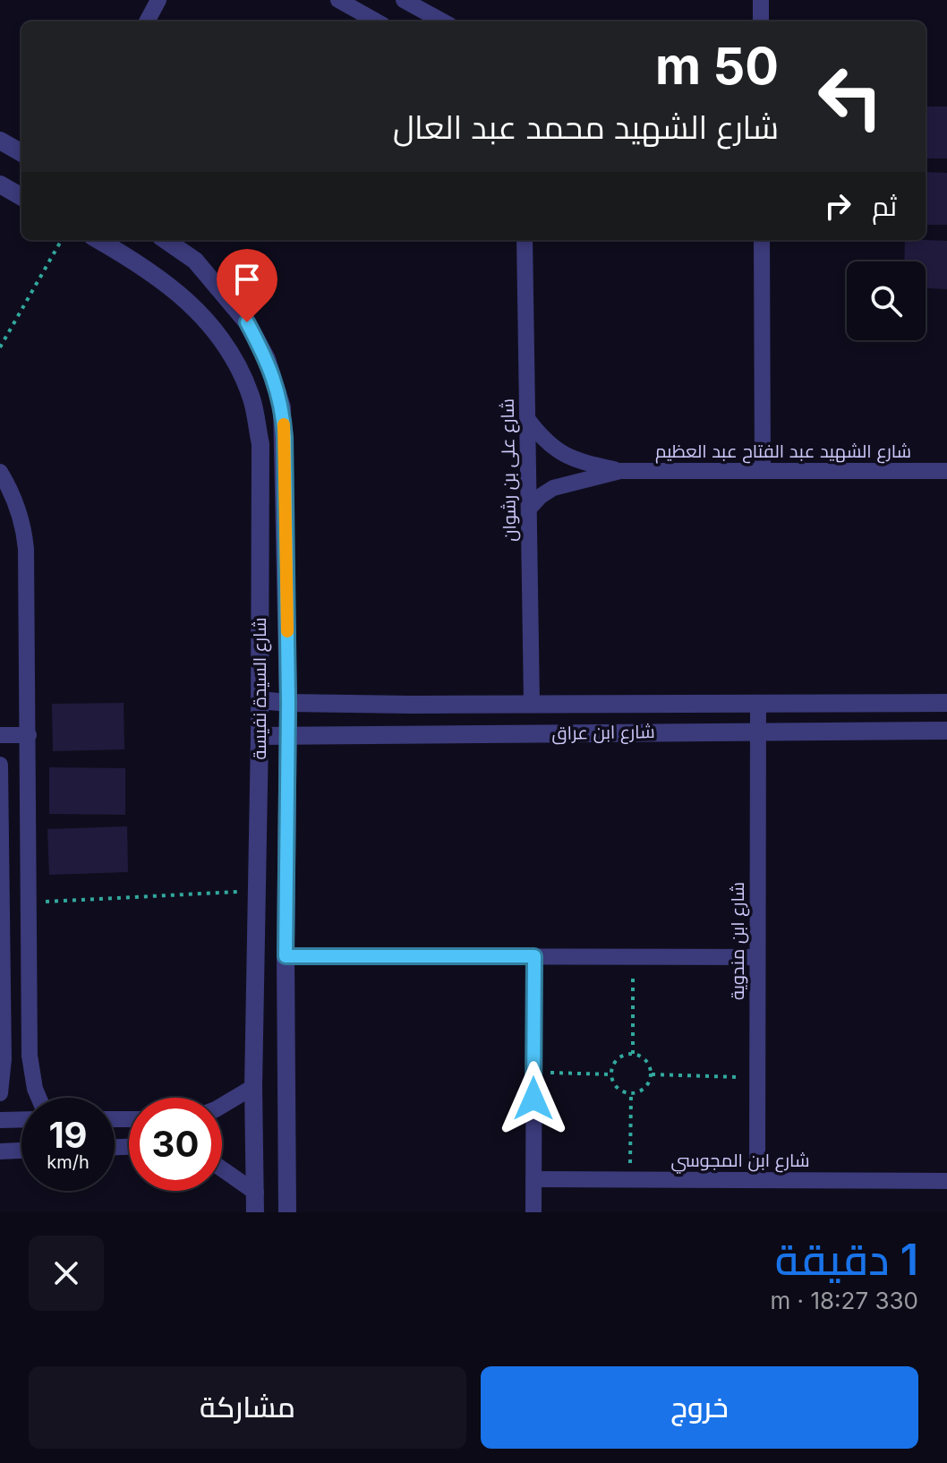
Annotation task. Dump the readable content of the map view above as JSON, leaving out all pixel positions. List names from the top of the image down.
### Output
{
  "streets": {
    "street": [
      "شارع الشهيد عبد الفتاح عبد العظيم",
      "شارع على بن رشوان",
      "شارع السيدة نفيسة",
      "شارع ابن عراق",
      "شارع ابن مندوية",
      "شارع ابن المجوسي"
    ]
  },
  "crossings": [
    ["شارع الشهيد عبد الفتاح عبد العظيم", "شارع على بن رشوان"],
    ["شارع على بن رشوان", "شارع ابن عراق"],
    ["شارع السيدة نفيسة", "شارع ابن عراق"],
    ["شارع ابن عراق", "شارع ابن مندوية"],
    ["شارع ابن مندوية", "شارع ابن المجوسي"]
  ],
  "page": {
    "turn": ["50 m", "شارع الشهيد محمد عبد العال"],
    "then": "ثم",
    "speed": "19 km/h",
    "limit": "30",
    "heading": ["1 دقيقة", "330 m · 18:27"],
    "buttons": ["خروج", "مشاركة"]
  }
}
